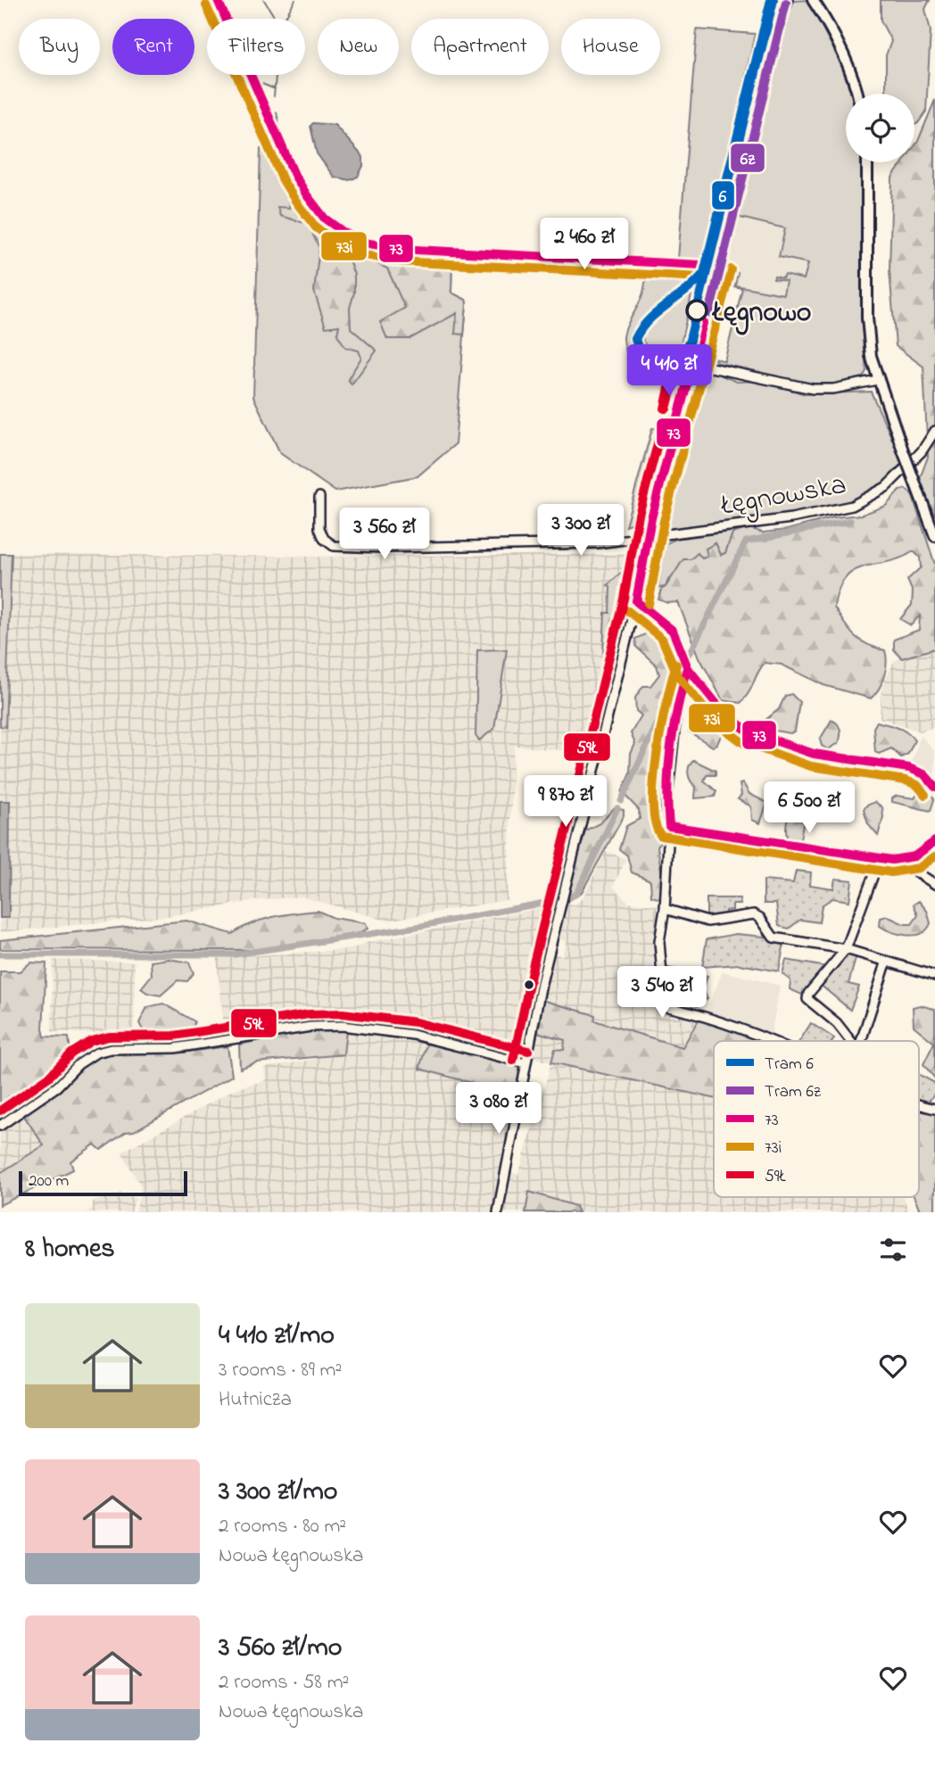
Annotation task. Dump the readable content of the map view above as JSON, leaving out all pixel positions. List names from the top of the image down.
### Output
{
  "streets": {
    "street": ["Łęgnowska"]
  },
  "places": ["Łęgnowo"],
  "lines": [
    "tram line 6",
    "transit line 73",
    "tram line 6z",
    "transit line 73i",
    "transit line 59Ł"
  ],
  "legend": [
    "Tram 6",
    "Tram 6z",
    "73",
    "73i",
    "59Ł"
  ],
  "scale_bar": "200 m",
  "page": {
    "chip": [
      "Buy",
      "Rent",
      "Filters",
      "New",
      "Apartment",
      "House"
    ],
    "price": [
      "2 460 zł",
      "4 410 zł",
      "3 300 zł",
      "3 560 zł",
      "9 870 zł",
      "6 500 zł",
      "3 540 zł",
      "3 080 zł"
    ],
    "scale": "200 m",
    "heading": "8 homes",
    "list": [
      {
        "name": "4 410 zł/mo",
        "note": "3 rooms · 89 m² · Hutnicza"
      },
      {
        "name": "3 300 zł/mo",
        "note": "2 rooms · 80 m² · Nowa Łęgnowska"
      },
      {
        "name": "3 560 zł/mo",
        "note": "2 rooms · 58 m² · Nowa Łęgnowska"
      }
    ]
  }
}
